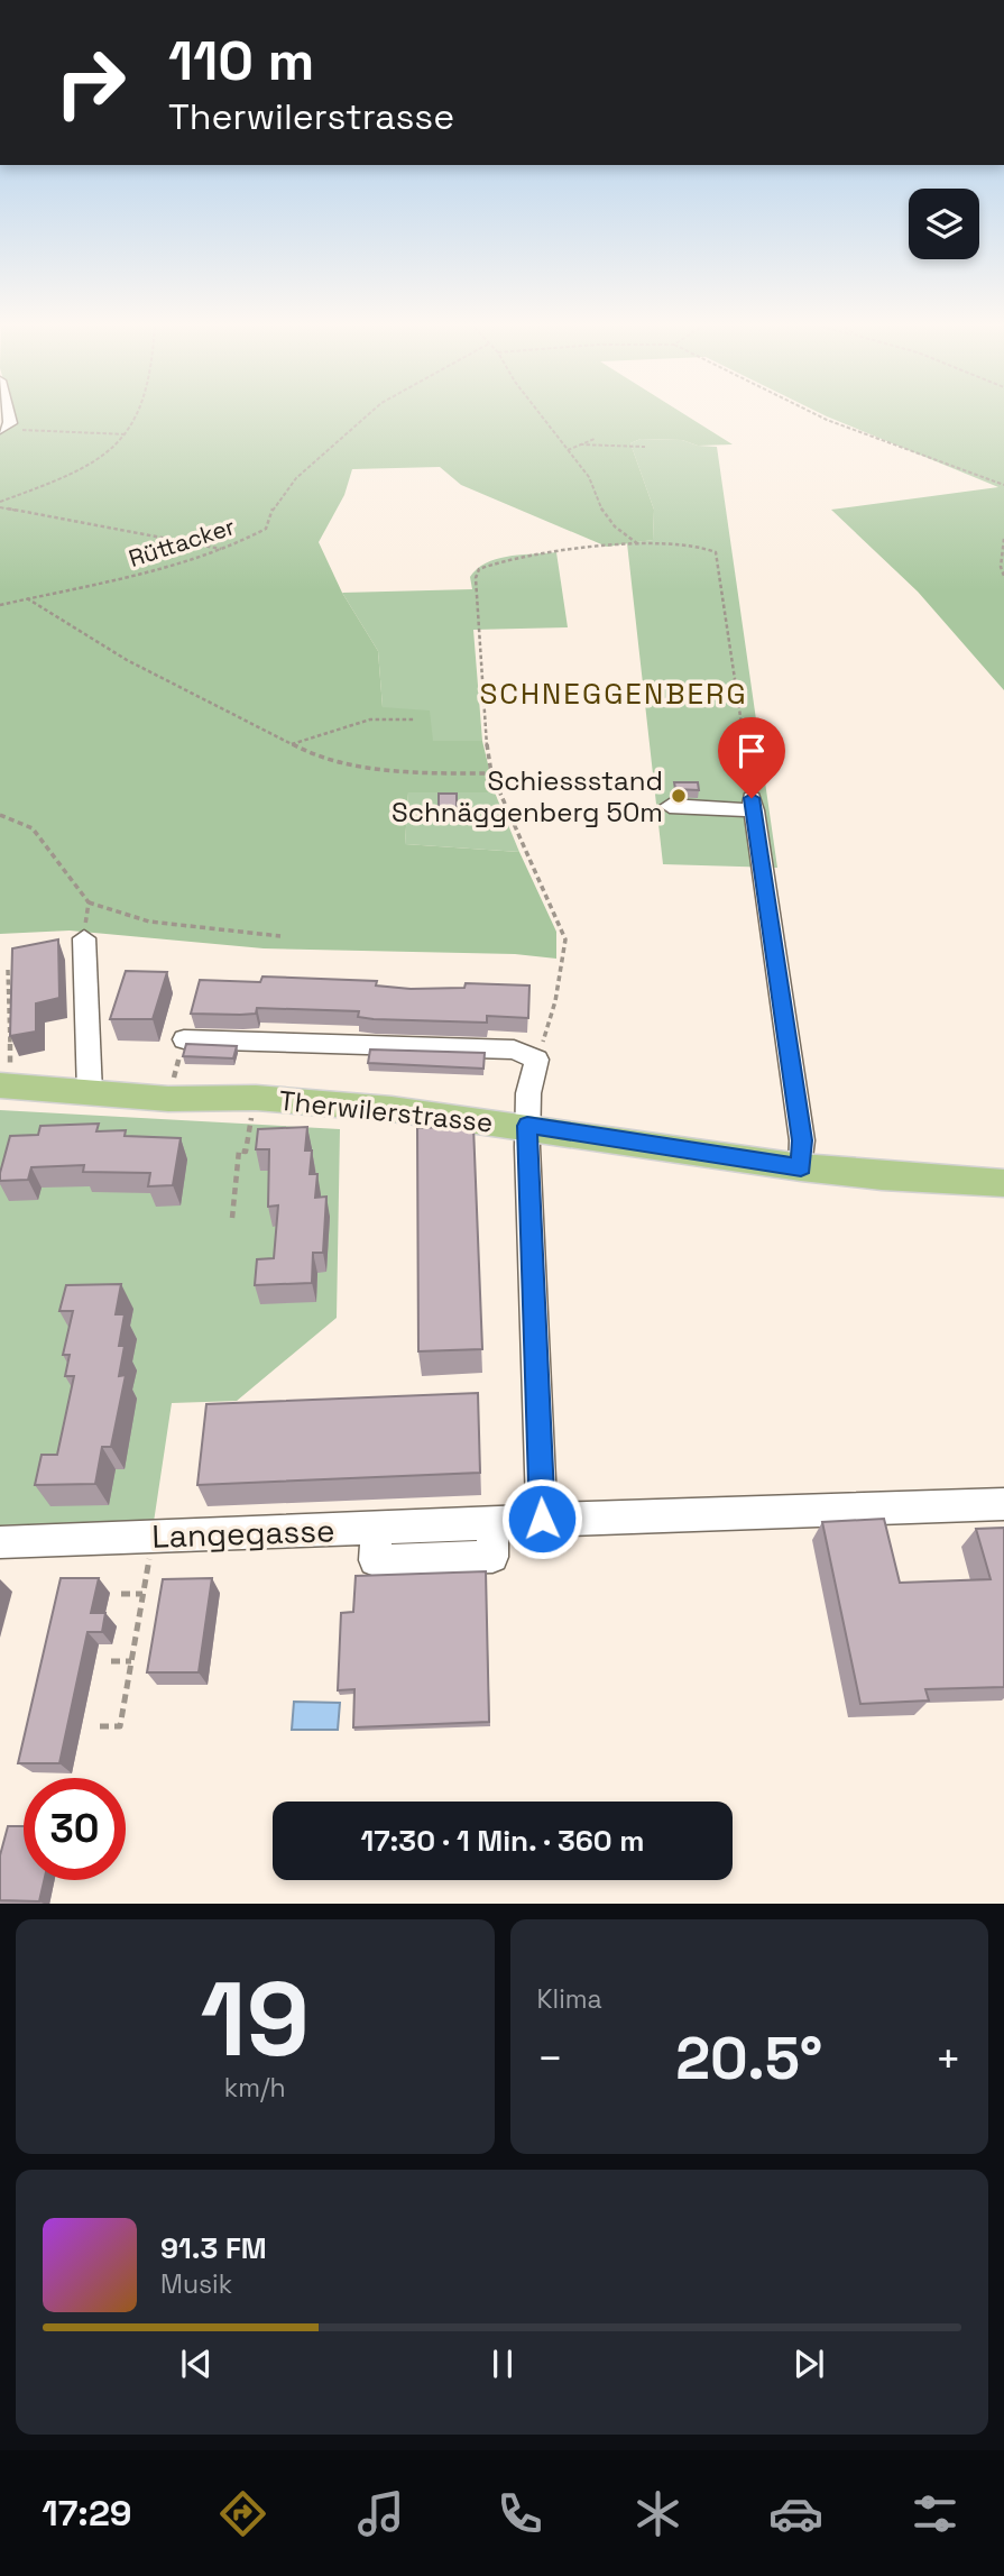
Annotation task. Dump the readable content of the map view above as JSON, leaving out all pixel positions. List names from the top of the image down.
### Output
{
  "streets": {
    "main road": ["Therwilerstrasse"],
    "street": ["Langegasse"],
    "path": ["Rüttacker"]
  },
  "districts": ["SCHNEGGENBERG"],
  "places": ["Schiessstand Schnäggenberg 50m"],
  "page": {
    "turn": ["110 m", "Therwilerstrasse"],
    "limit": "30",
    "trip": "17:30 · 1 Min. · 360 m",
    "tile": [
      ["19", "km/h"],
      "Klima"
    ],
    "heat": ["−", "20.5°", "+"],
    "song": ["91.3 FM", "Musik"],
    "tabs": "17:29"
  }
}
